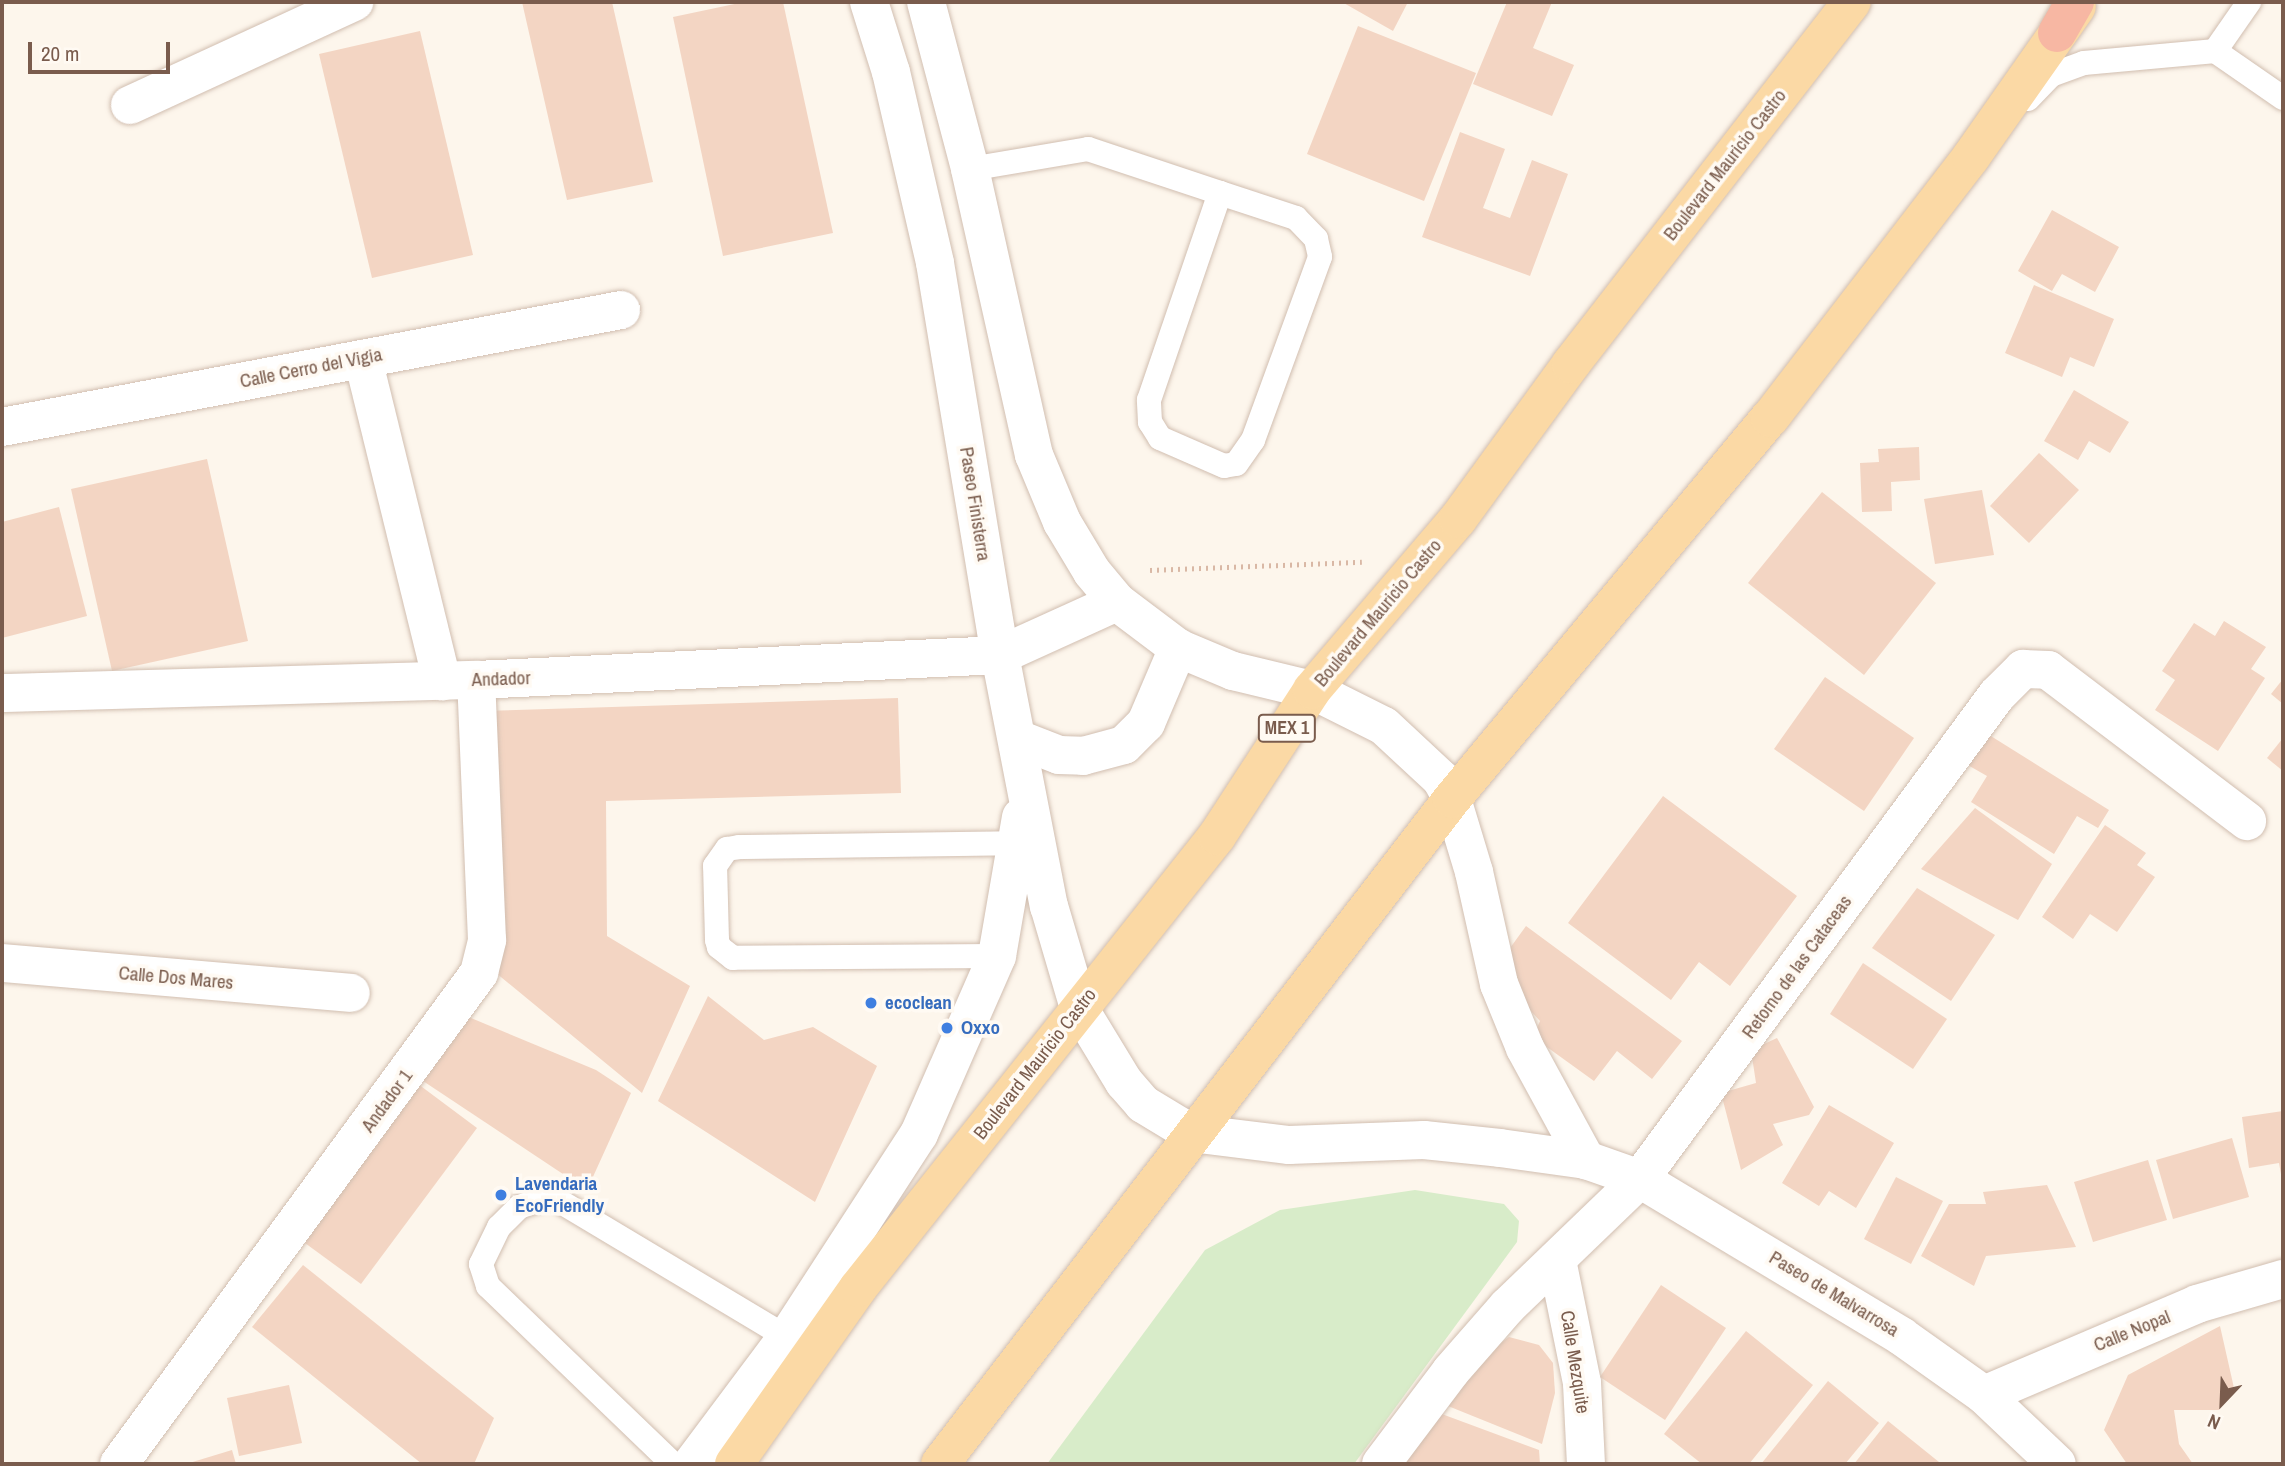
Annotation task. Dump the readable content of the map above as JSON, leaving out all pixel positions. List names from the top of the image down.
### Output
{
  "streets": {
    "main road": ["Boulevard Mauricio Castro", "MEX 1"],
    "street": [
      "Calle Cerro del Vigia",
      "Paseo Finisterra",
      "Andador",
      "Retorno de las Cataceas",
      "Calle Dos Mares",
      "Andador 1",
      "Paseo de Malvarrosa",
      "Calle Nopal",
      "Calle Mezquite"
    ]
  },
  "crossings": [
    ["Boulevard Mauricio Castro", "Paseo Finisterra"],
    ["Calle Cerro del Vigia", "Andador 1"],
    ["Paseo Finisterra", "Andador"],
    ["Paseo Finisterra", "Paseo de Malvarrosa"],
    ["Andador", "Andador 1"],
    ["Retorno de las Cataceas", "Paseo de Malvarrosa"],
    ["Retorno de las Cataceas", "Calle Mezquite"],
    ["Paseo de Malvarrosa", "Calle Nopal"]
  ],
  "places": ["ecoclean", "Oxxo", "Lavendaria EcoFriendly"],
  "scale_bar": "20 m",
  "north": "bottom left"
}
